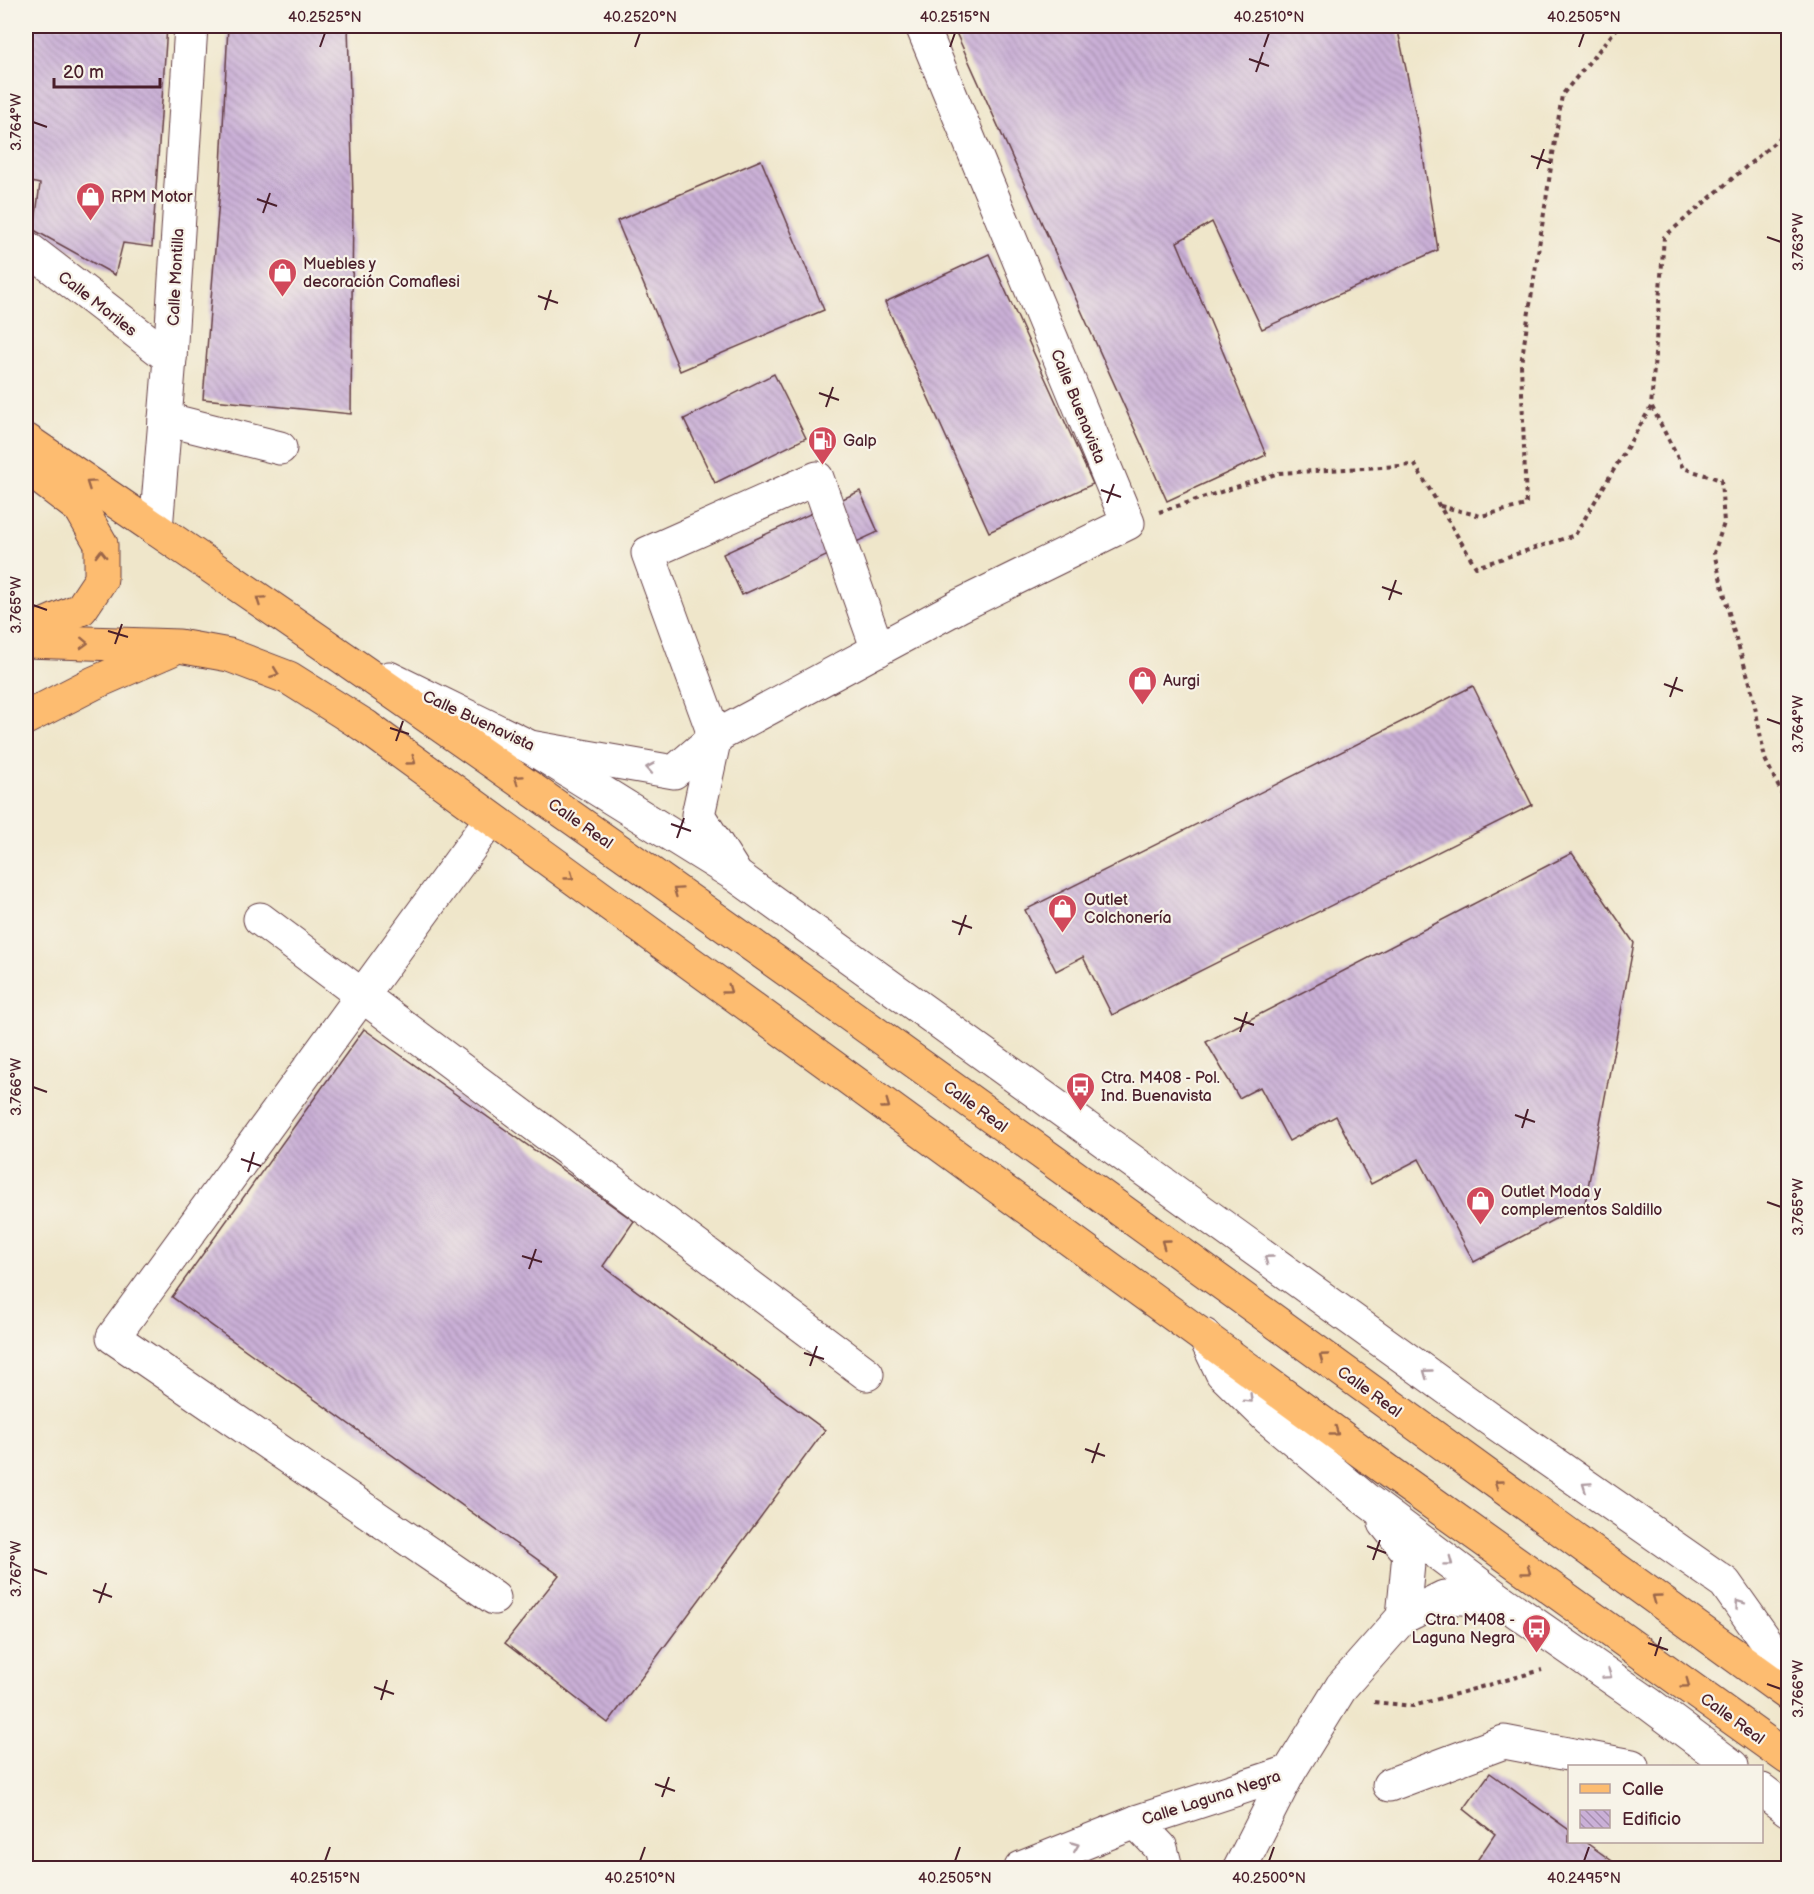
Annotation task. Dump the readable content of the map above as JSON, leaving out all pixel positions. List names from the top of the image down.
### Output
{
  "streets": {
    "main road": ["Calle Real"],
    "street": [
      "Calle Montilla",
      "Calle Moriles",
      "Calle Buenavista",
      "Calle Laguna Negra"
    ]
  },
  "crossings": [
    ["Calle Montilla", "Calle Moriles"],
    ["Calle Montilla", "Calle Real"],
    ["Calle Buenavista", "Calle Real"]
  ],
  "places": {
    "shop": [
      "RPM Motor",
      "Muebles y decoración Comaflesi",
      "Aurgi",
      "Outlet Colchonería",
      "Outlet Moda y complementos Saldillo"
    ],
    "fuel station": ["Galp"],
    "bus stop": ["Ctra. M408 - Pol. Ind. Buenavista", "Ctra. M408 - Laguna Negra"]
  },
  "legend": ["Calle", "Edificio"],
  "scale_bar": "20 m",
  "coordinates": [
    "40.2525°N",
    "40.2520°N",
    "40.2515°N",
    "40.2510°N",
    "40.2505°N",
    "3.764°W",
    "3.763°W",
    "3.765°W",
    "3.766°W",
    "3.767°W",
    "40.2500°N",
    "40.2495°N"
  ]
}
